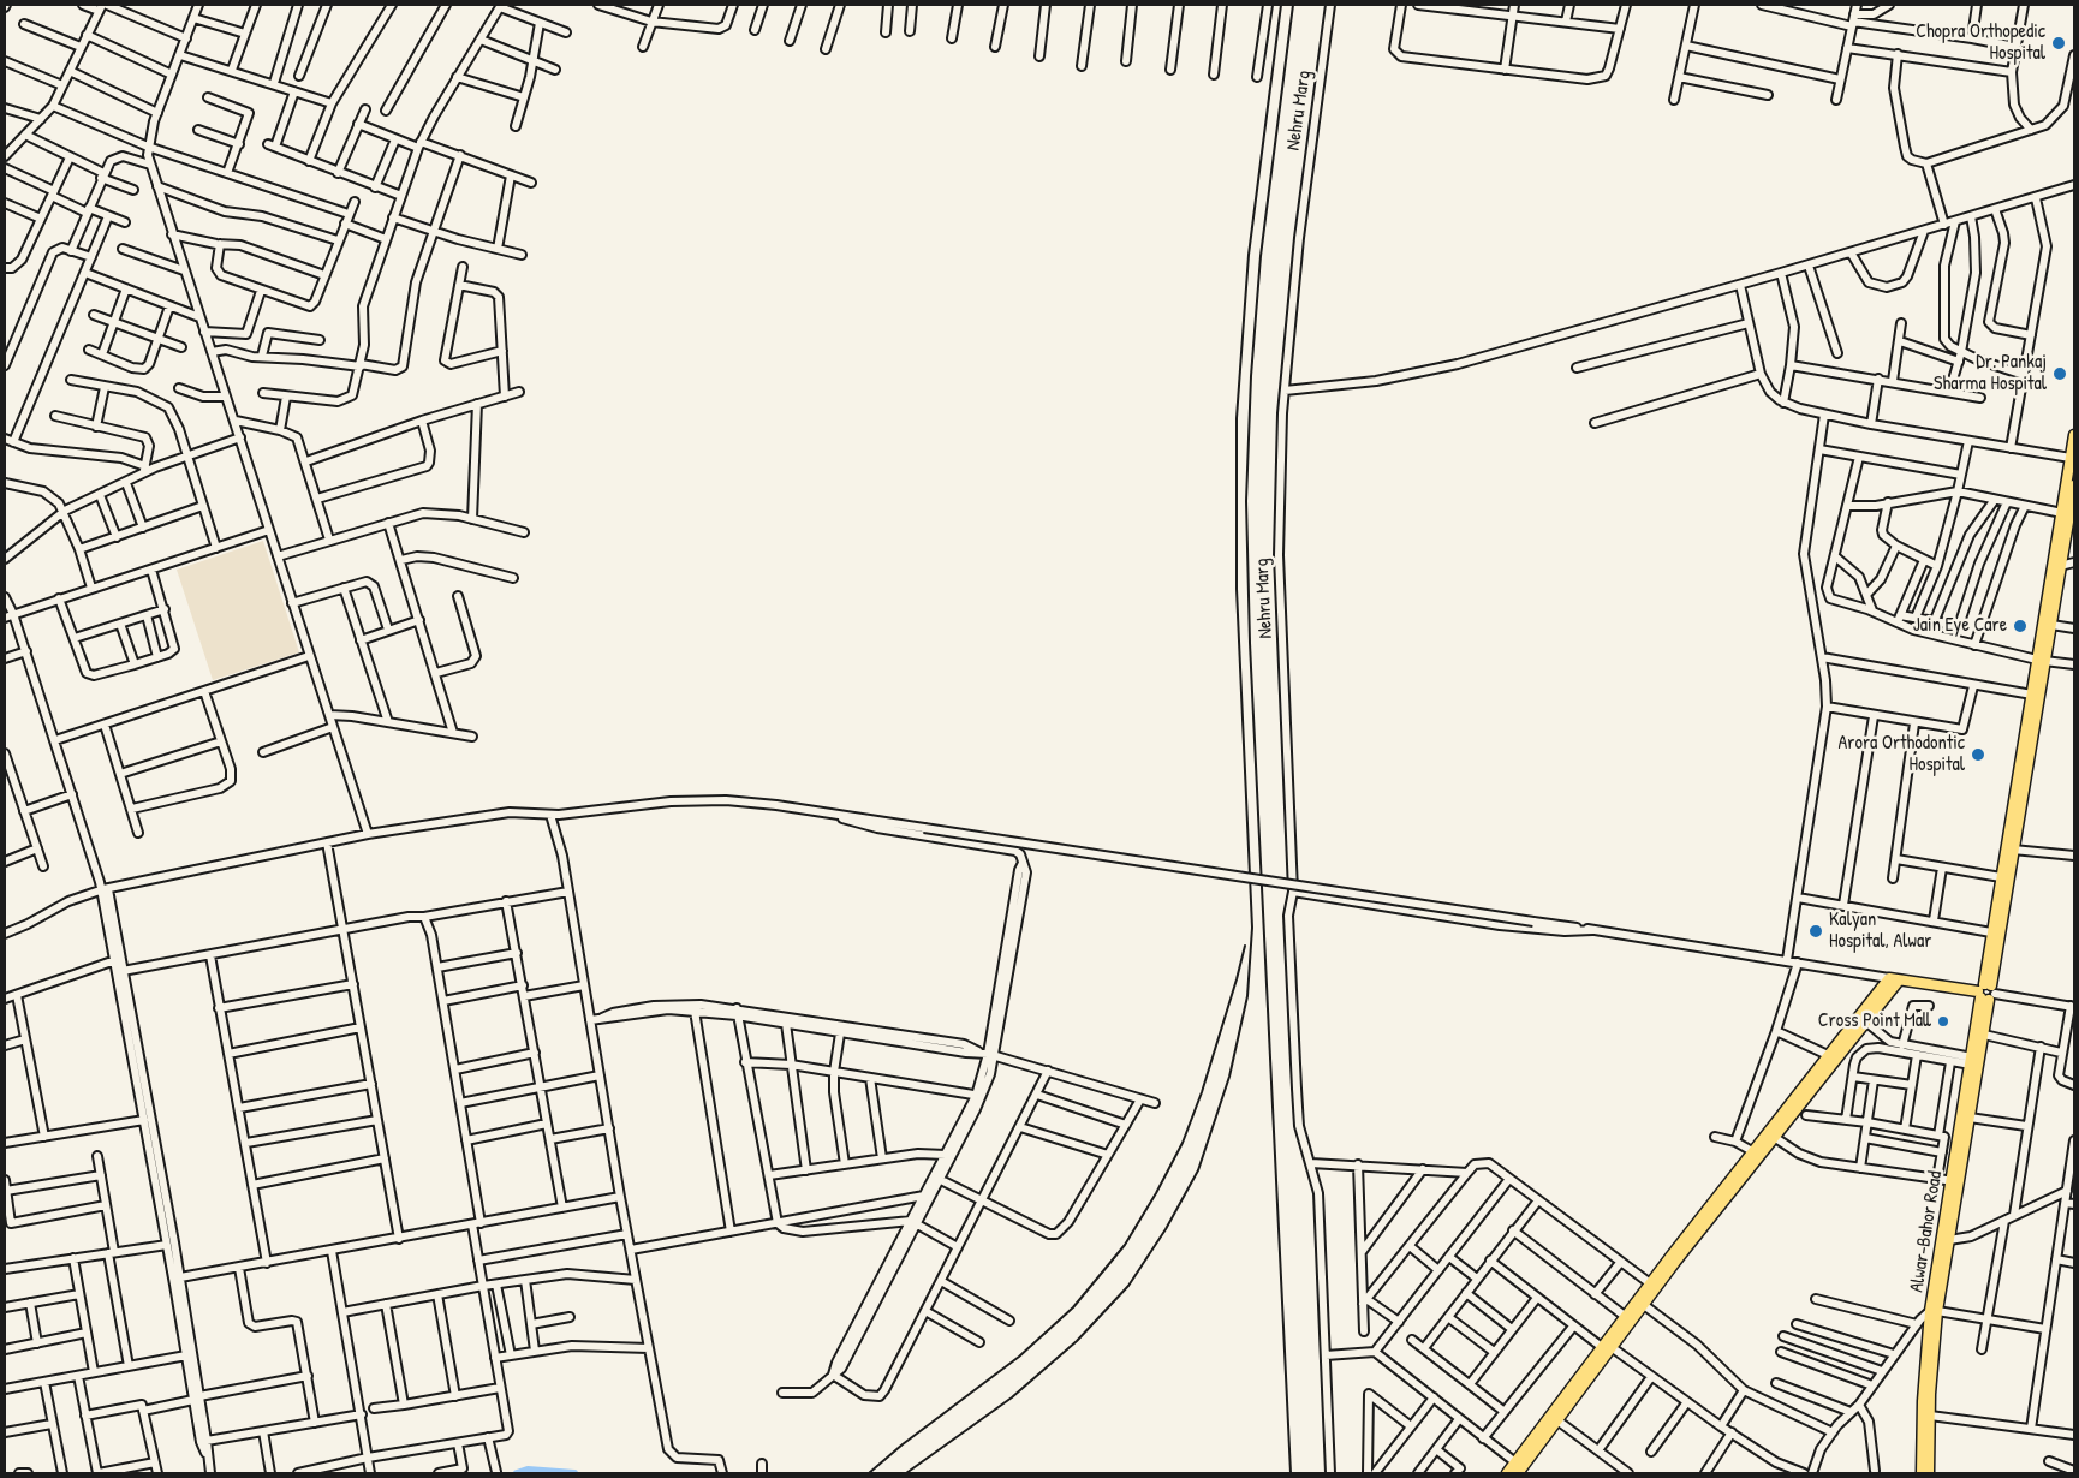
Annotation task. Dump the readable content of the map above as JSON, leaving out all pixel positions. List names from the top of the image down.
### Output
{
  "streets": {
    "main road": ["Alwar-Bahor Road"],
    "street": ["Nehru Marg"]
  },
  "places": [
    "Chopra Orthopedic Hospital",
    "Dr. Pankaj Sharma Hospital",
    "Jain Eye Care",
    "Arora Orthodontic Hospital",
    "Kalyan Hospital, Alwar",
    "Cross Point Mall"
  ]
}
